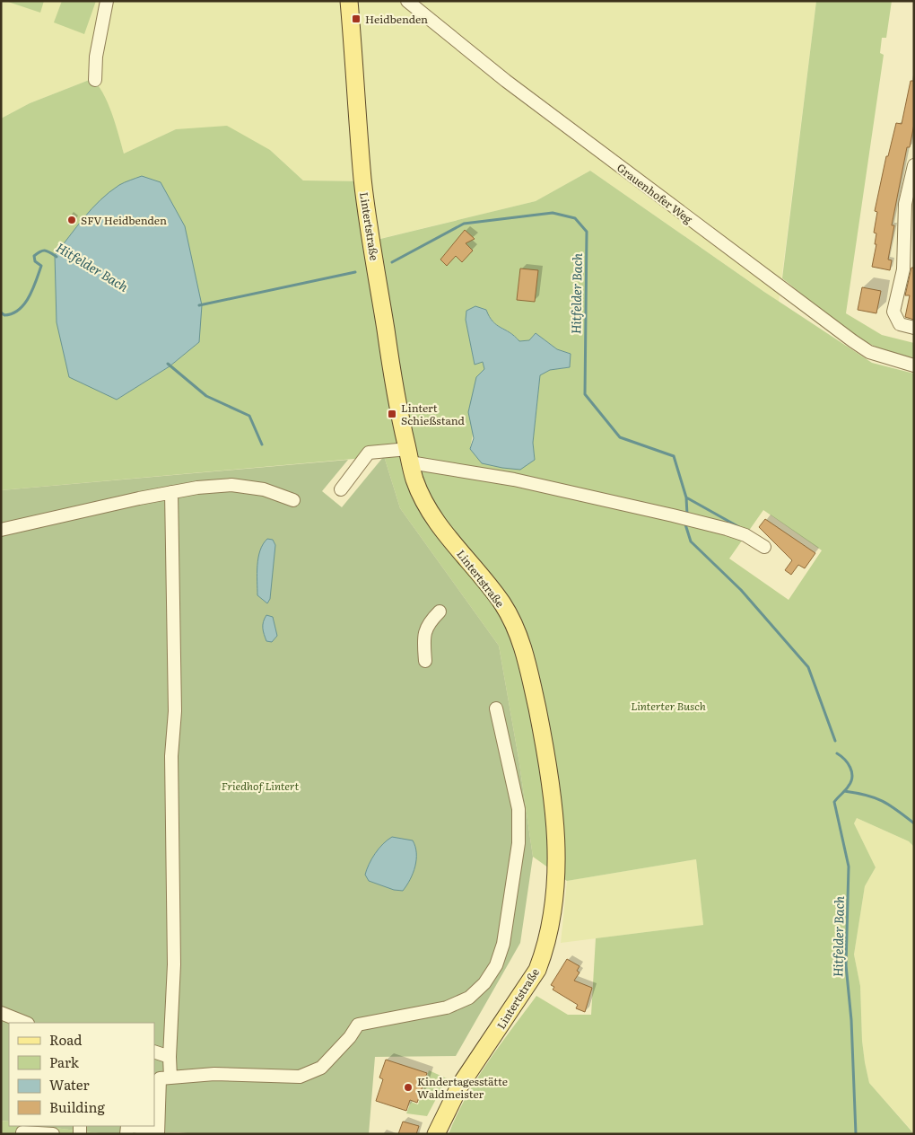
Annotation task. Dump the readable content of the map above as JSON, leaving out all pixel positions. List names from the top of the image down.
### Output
{
  "streets": {
    "main road": ["Lintertstraße"],
    "street": ["Grauenhofer Weg"]
  },
  "water": ["Hitfelder Bach"],
  "parks": ["Linterter Busch", "Friedhof Lintert"],
  "places": {
    "transit": ["Heidbenden", "Lintert Schießstand"],
    "other": ["SFV Heidbenden", "Kindertagesstätte Waldmeister"]
  },
  "legend": [
    "Road",
    "Park",
    "Water",
    "Building"
  ]
}
